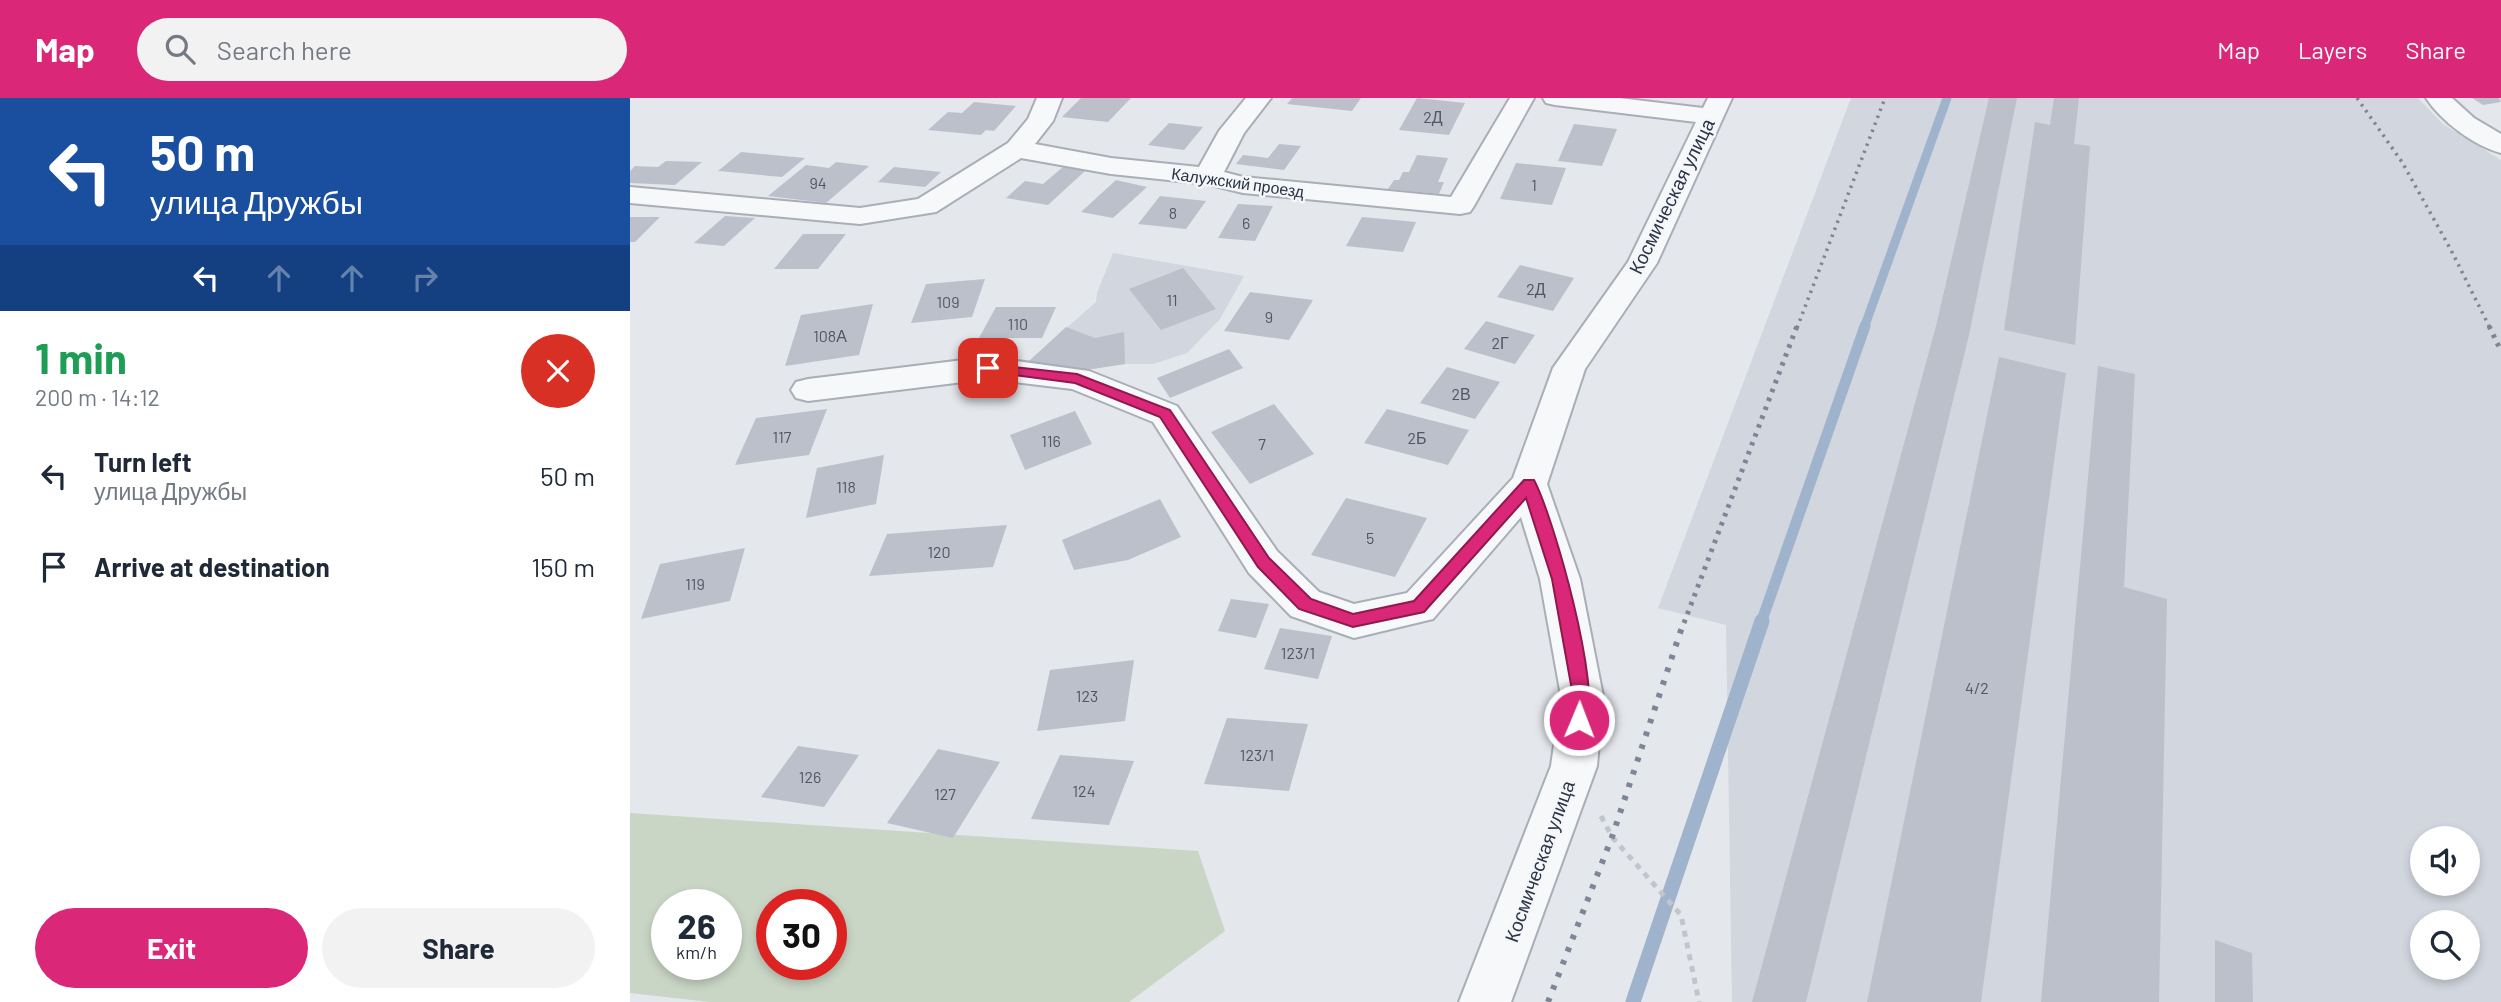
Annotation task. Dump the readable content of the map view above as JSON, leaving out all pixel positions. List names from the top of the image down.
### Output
{
  "streets": {
    "street": ["Калужский проезд", "Космическая улица"]
  },
  "house_numbers": [
    "2Д",
    "94",
    "1",
    "8",
    "6",
    "2Д",
    "11",
    "109",
    "9",
    "110",
    "108А",
    "2Г",
    "2В",
    "117",
    "2Б",
    "116",
    "7",
    "118",
    "5",
    "120",
    "119",
    "123/1",
    "4/2",
    "123",
    "123/1",
    "126",
    "124",
    "127"
  ],
  "page": {
    "header": "Map",
    "search": "Search here",
    "nav": ["Map", "Layers", "Share"],
    "turn": ["50 m", "улица Дружбы"],
    "heading": ["1 min", "200 m · 14:12"],
    "list": [
      {
        "name": "Turn left",
        "note": "улица Дружбы",
        "value": "50 m"
      },
      {
        "name": "Arrive at destination",
        "value": "150 m"
      }
    ],
    "speed": "26 km/h",
    "limit": "30",
    "buttons": ["Exit", "Share"]
  }
}
